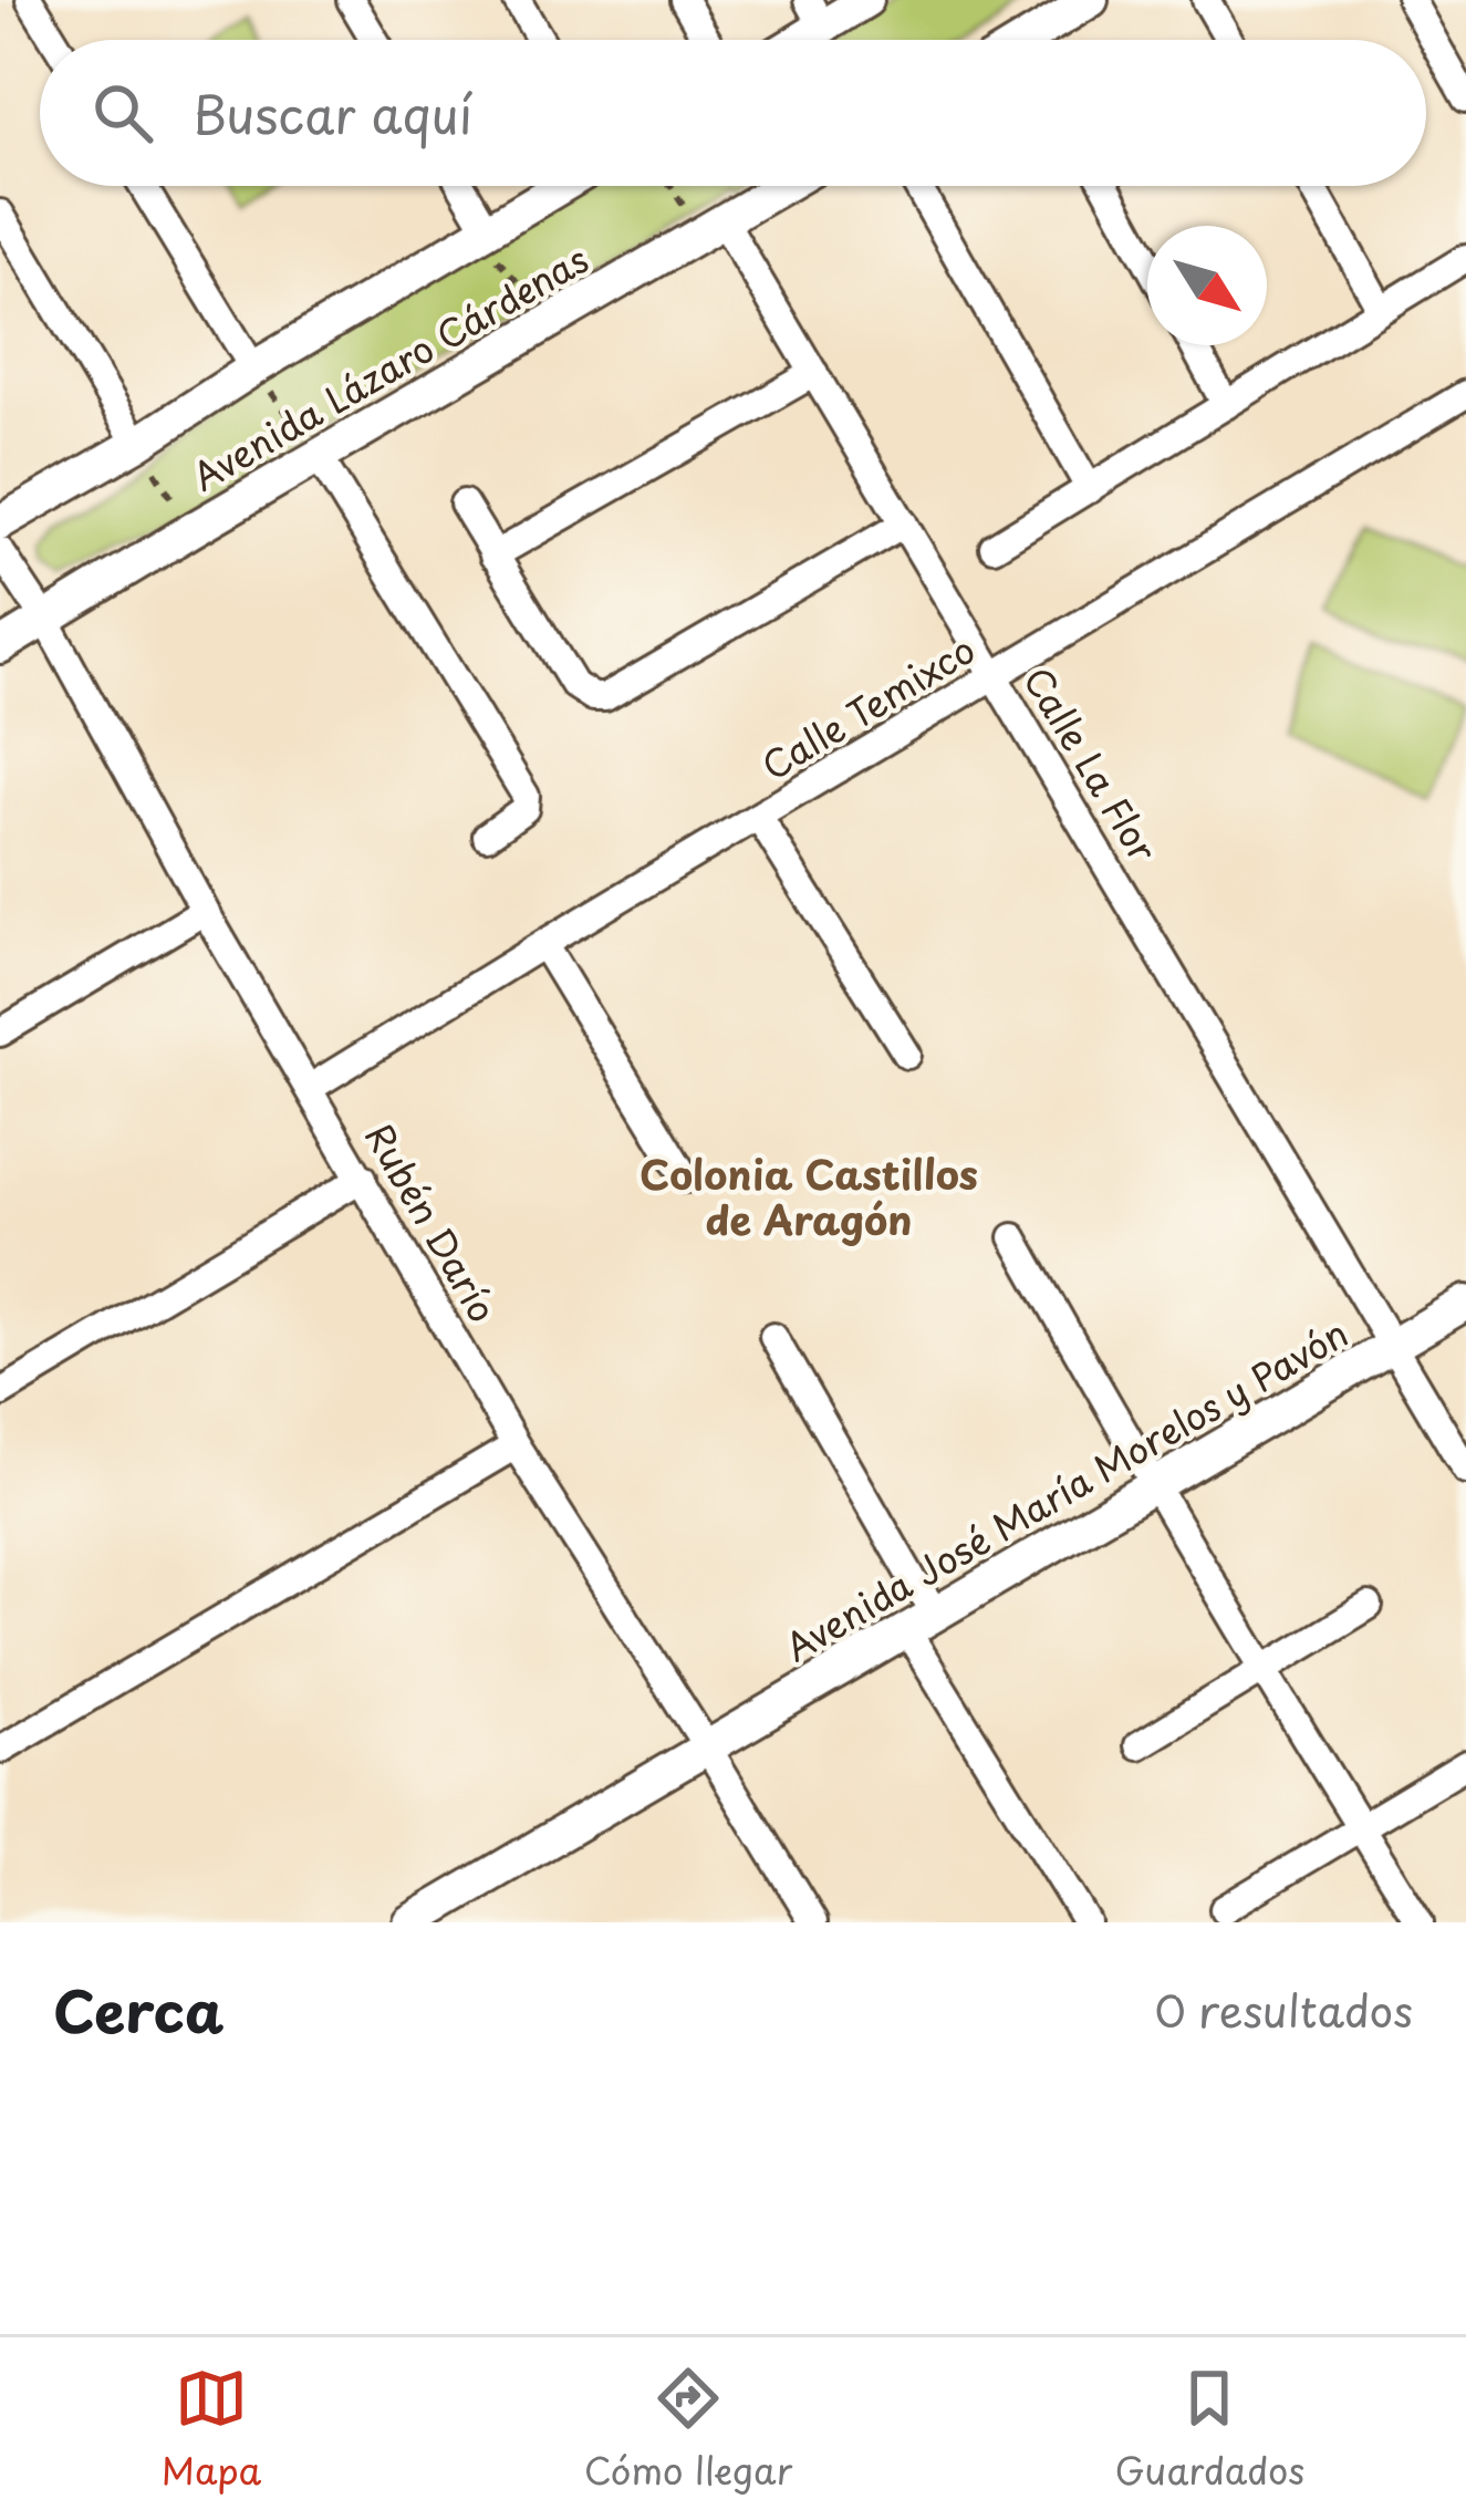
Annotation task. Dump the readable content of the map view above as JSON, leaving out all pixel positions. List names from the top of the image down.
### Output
{
  "streets": {
    "street": [
      "Avenida Lázaro Cárdenas",
      "Calle Temixco",
      "Calle La Flor",
      "Rubén Darío",
      "Avenida José María Morelos y Pavón"
    ]
  },
  "crossings": [
    ["Avenida Lázaro Cárdenas", "Calle La Flor"],
    ["Avenida Lázaro Cárdenas", "Rubén Darío"],
    ["Calle Temixco", "Calle La Flor"],
    ["Calle Temixco", "Rubén Darío"],
    ["Calle La Flor", "Avenida José María Morelos y Pavón"],
    ["Rubén Darío", "Avenida José María Morelos y Pavón"]
  ],
  "districts": ["Colonia Castillos de Aragón"],
  "north": "bottom right",
  "page": {
    "search": "Buscar aquí",
    "heading": ["Cerca", "0 resultados"],
    "nav": ["Mapa", "Cómo llegar", "Guardados"]
  }
}
